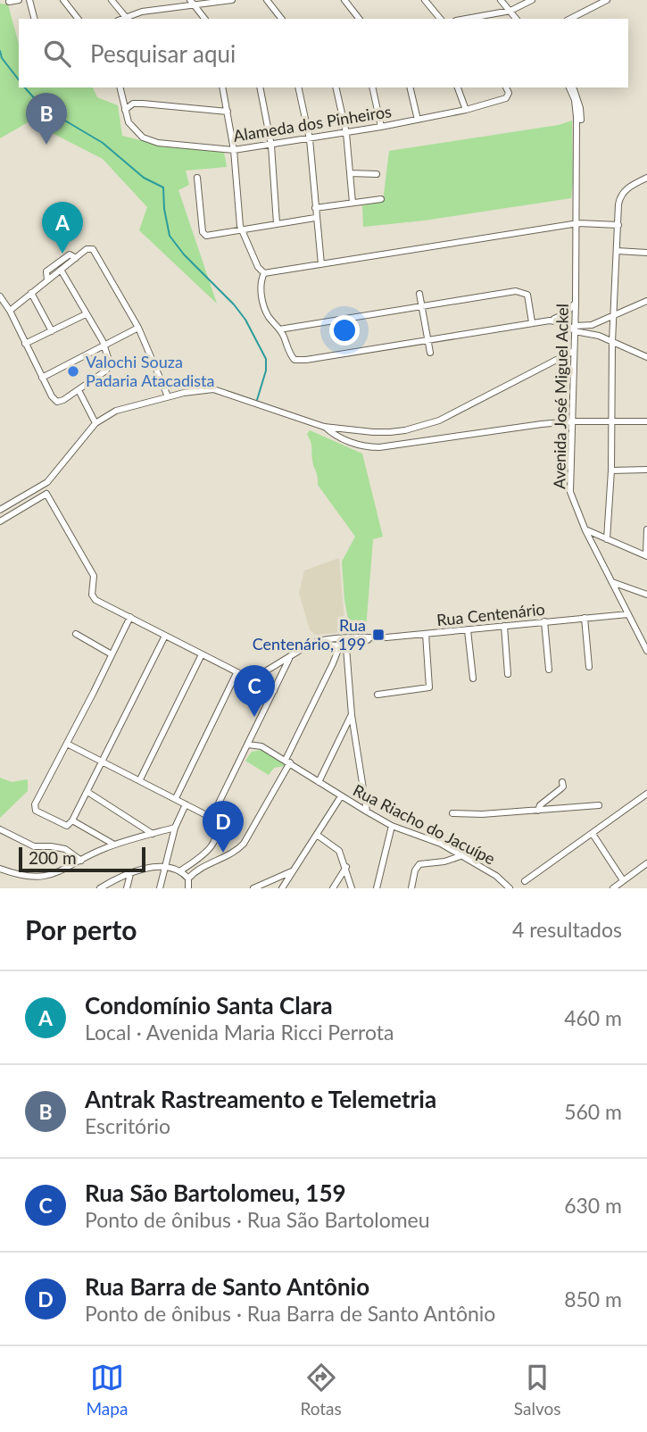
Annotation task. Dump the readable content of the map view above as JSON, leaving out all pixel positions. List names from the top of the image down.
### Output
{
  "streets": {
    "street": [
      "Alameda dos Pinheiros",
      "Avenida José Miguel Ackel",
      "Rua Centenário",
      "Rua Riacho do Jacuípe"
    ]
  },
  "crossings": [
    ["Avenida José Miguel Ackel", "Rua Centenário"]
  ],
  "places": {
    "other": ["Valochi Souza Padaria Atacadista"],
    "transit": ["Rua Centenário, 199"]
  },
  "scale_bar": "200 m",
  "page": {
    "search": "Pesquisar aqui",
    "pins": [
      "B",
      "A",
      "C",
      "D"
    ],
    "scale": "200 m",
    "heading": ["Por perto", "4 resultados"],
    "list": [
      {
        "mark": "A",
        "name": "Condomínio Santa Clara",
        "note": "Local · Avenida Maria Ricci Perrota",
        "value": "460 m"
      },
      {
        "mark": "B",
        "name": "Antrak Rastreamento e Telemetria",
        "note": "Escritório",
        "value": "560 m"
      },
      {
        "mark": "C",
        "name": "Rua São Bartolomeu, 159",
        "note": "Ponto de ônibus · Rua São Bartolomeu",
        "value": "630 m"
      },
      {
        "mark": "D",
        "name": "Rua Barra de Santo Antônio",
        "note": "Ponto de ônibus · Rua Barra de Santo Antônio",
        "value": "850 m"
      }
    ],
    "nav": ["Mapa", "Rotas", "Salvos"]
  }
}
